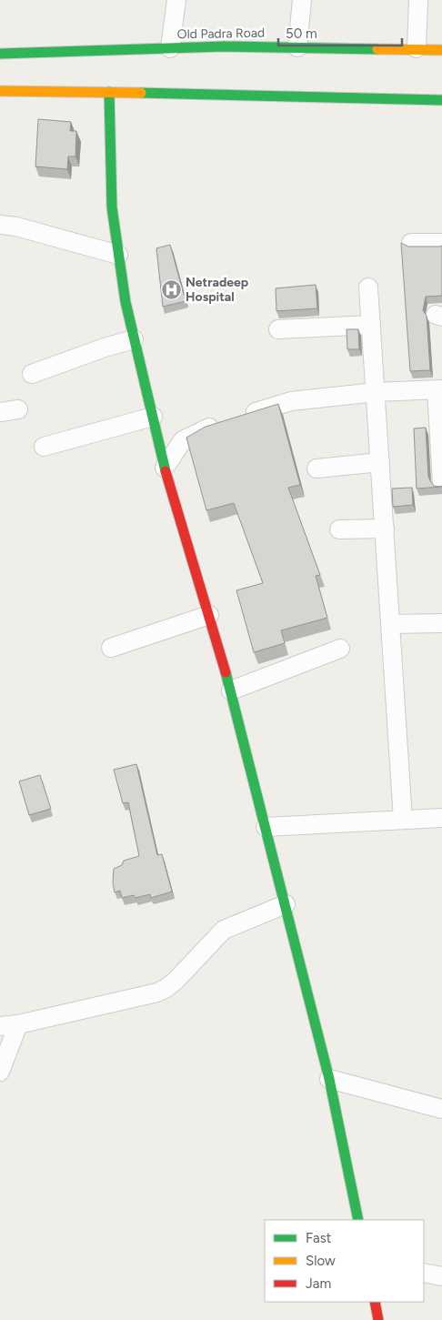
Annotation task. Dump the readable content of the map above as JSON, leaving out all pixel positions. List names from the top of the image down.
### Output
{
  "streets": {
    "street": ["Old Padra Road"]
  },
  "places": {
    "hospital": ["Netradeep Hospital"]
  },
  "legend": ["Fast", "Slow", "Jam"],
  "scale_bar": "50 m"
}
